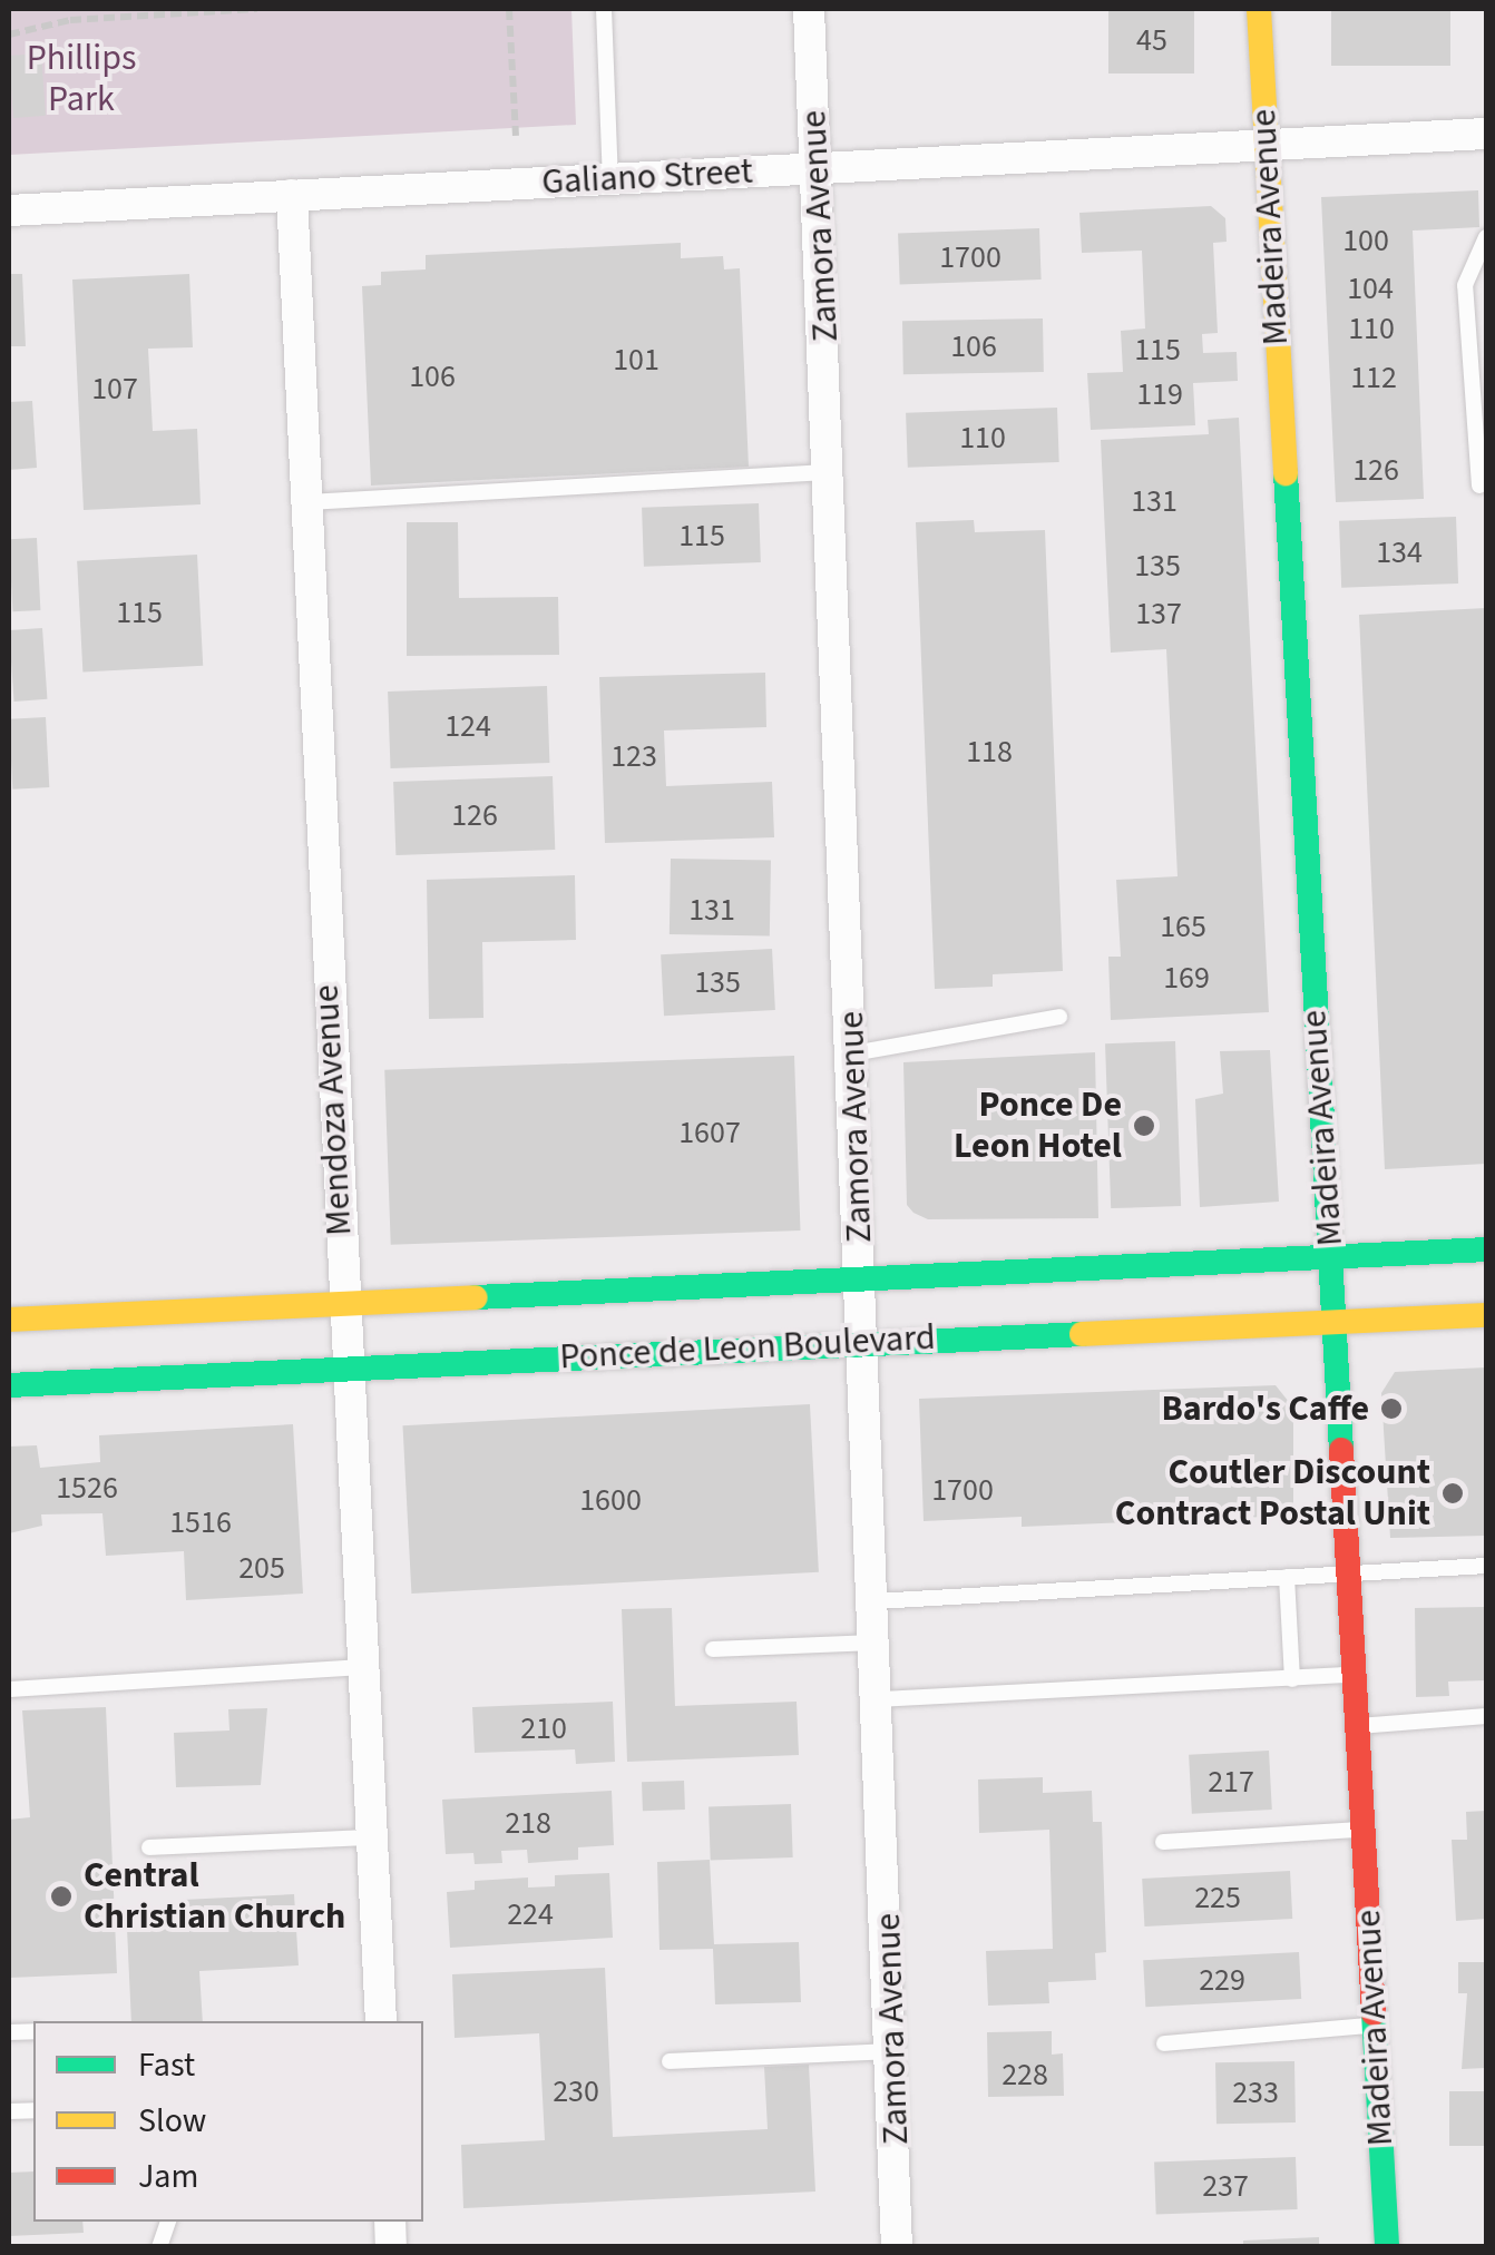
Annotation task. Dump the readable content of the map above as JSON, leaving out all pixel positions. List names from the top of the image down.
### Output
{
  "streets": {
    "street": [
      "Galiano Street",
      "Zamora Avenue",
      "Madeira Avenue",
      "Mendoza Avenue",
      "Ponce de Leon Boulevard"
    ]
  },
  "crossings": [
    ["Galiano Street", "Zamora Avenue"],
    ["Galiano Street", "Madeira Avenue"],
    ["Galiano Street", "Mendoza Avenue"],
    ["Zamora Avenue", "Ponce de Leon Boulevard"],
    ["Madeira Avenue", "Ponce de Leon Boulevard"],
    ["Mendoza Avenue", "Ponce de Leon Boulevard"]
  ],
  "parks": ["Phillips Park"],
  "places": [
    "Ponce De Leon Hotel",
    "Bardo's Caffe",
    "Coutler Discount Contract Postal Unit",
    "Central Christian Church"
  ],
  "house_numbers": [
    "45",
    "100",
    "1700",
    "104",
    "110",
    "106",
    "115",
    "101",
    "106",
    "112",
    "107",
    "119",
    "110",
    "126",
    "131",
    "115",
    "134",
    "135",
    "115",
    "137",
    "124",
    "118",
    "123",
    "126",
    "131",
    "165",
    "169",
    "135",
    "1607",
    "1526",
    "1700",
    "1600",
    "1516",
    "205",
    "210",
    "217",
    "218",
    "225",
    "224",
    "229",
    "228",
    "230",
    "233",
    "237"
  ],
  "legend": ["Fast", "Slow", "Jam"]
}
